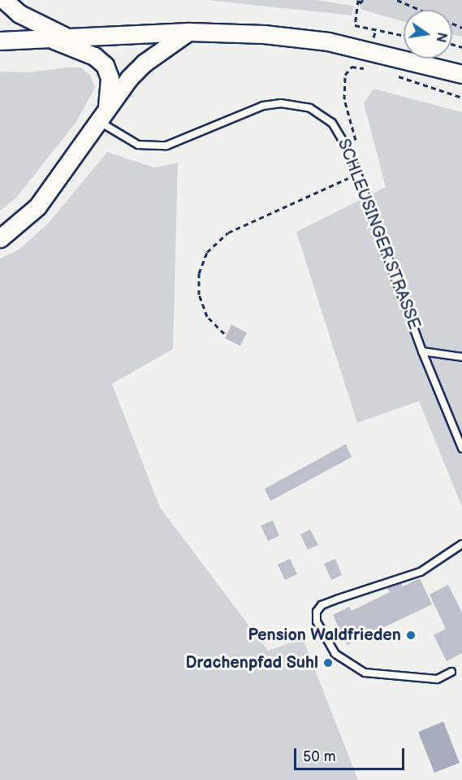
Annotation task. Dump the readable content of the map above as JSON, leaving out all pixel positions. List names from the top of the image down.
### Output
{
  "streets": {
    "lane": ["SCHLEUSINGER STRASSE"]
  },
  "places": ["Pension Waldfrieden", "Drachenpfad Suhl"],
  "scale_bar": "50 m",
  "north": "right"
}
